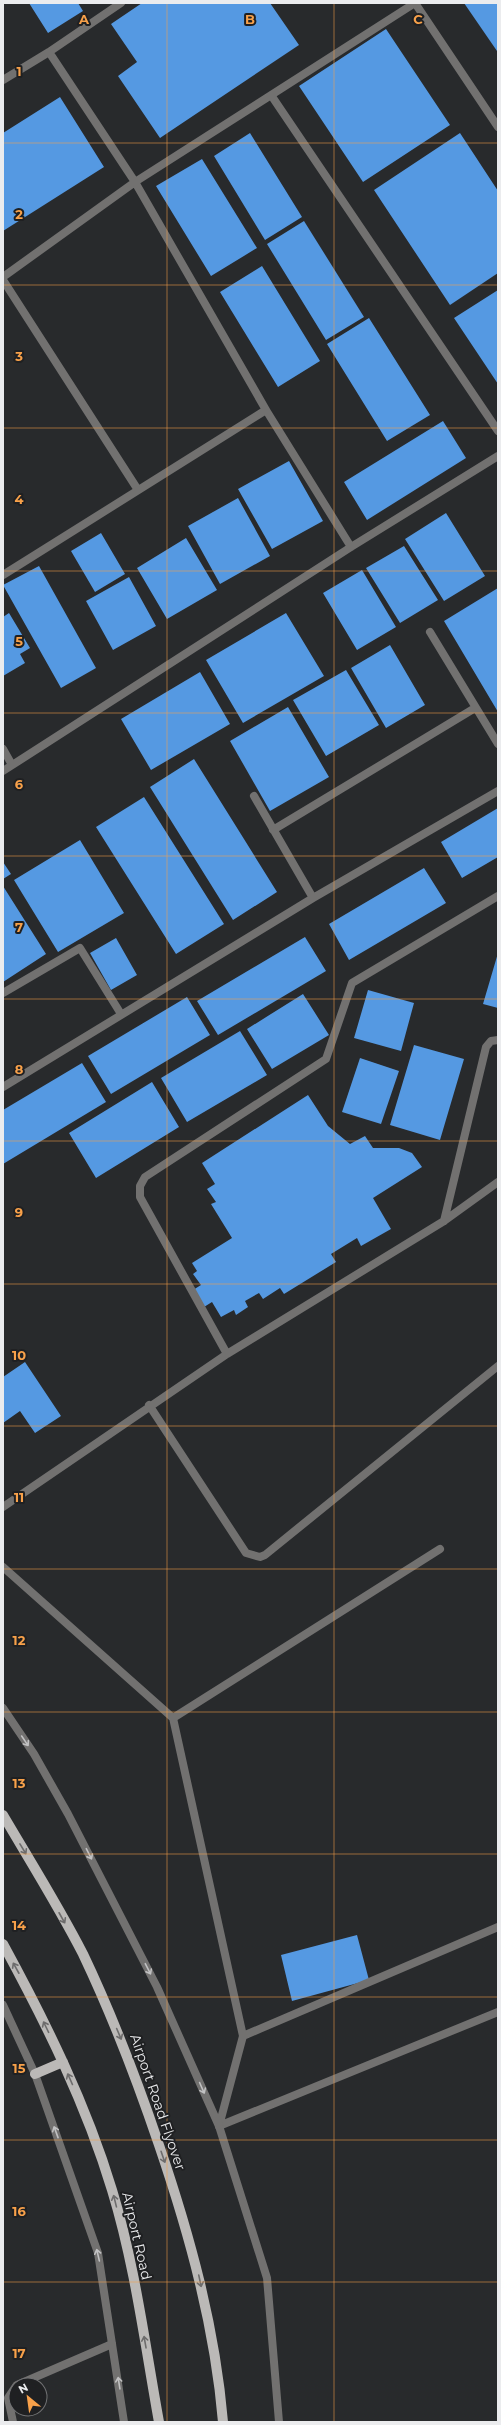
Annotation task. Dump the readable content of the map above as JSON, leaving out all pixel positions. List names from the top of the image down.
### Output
{
  "streets": {
    "main road": ["Airport Road Flyover", "Airport Road"]
  },
  "one_way": ["Airport Road Flyover", "Airport Road"],
  "north": "top left",
  "grid": {
    "columns": ["A", "B", "C"],
    "rows": [
      "1",
      "2",
      "3",
      "4",
      "5",
      "6",
      "7",
      "8",
      "9",
      "10",
      "11",
      "12",
      "13",
      "14",
      "15",
      "16",
      "17"
    ]
  }
}
